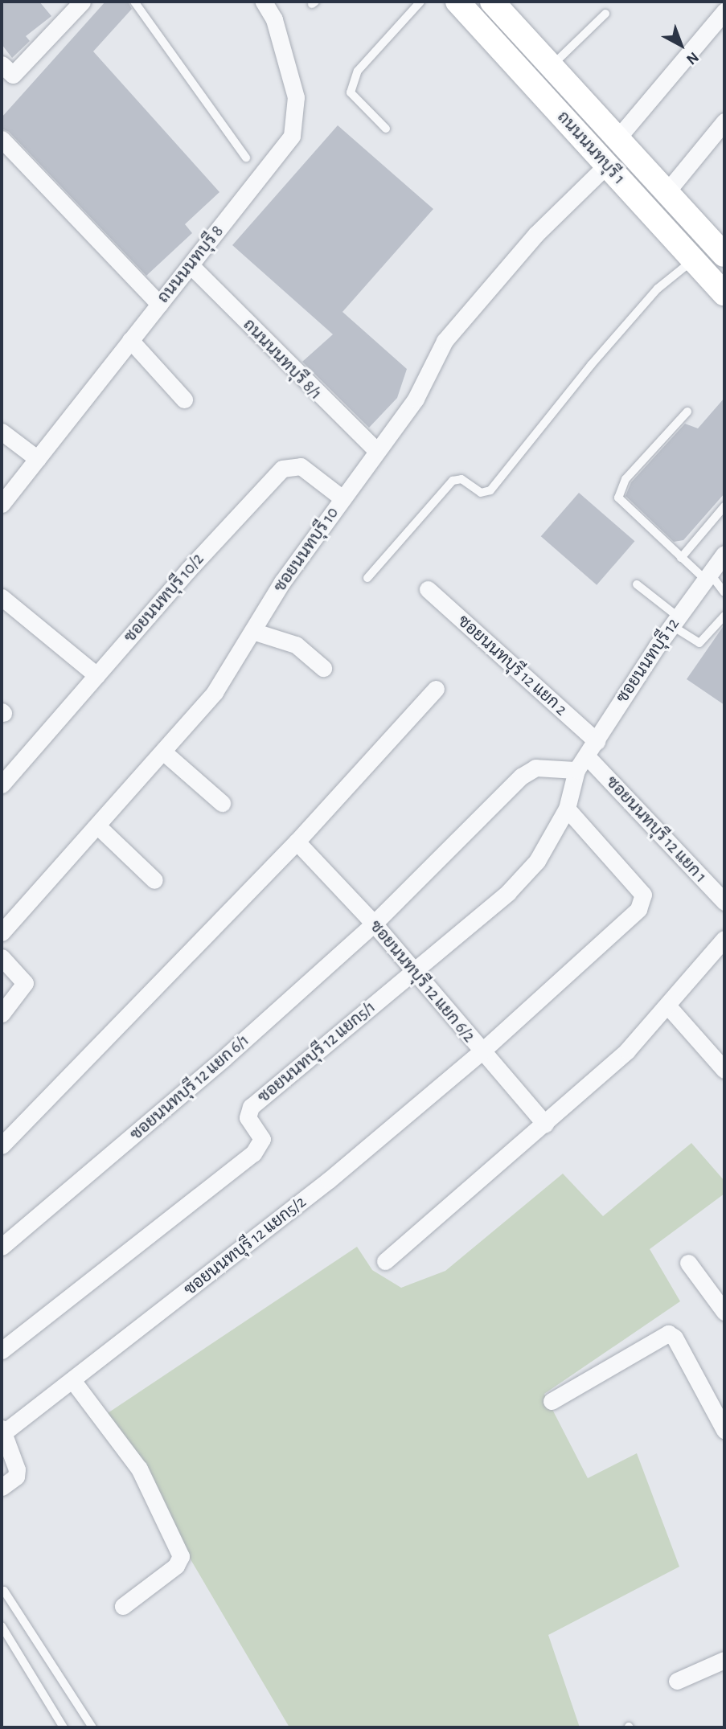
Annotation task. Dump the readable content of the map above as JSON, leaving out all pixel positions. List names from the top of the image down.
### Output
{
  "streets": {
    "main road": ["ถนนนนทบุรี 1"],
    "street": [
      "ถนนนนทบุรี 8",
      "ถนนนนทบุรี 8/1",
      "ซอยนนทบุรี 10",
      "ซอยนนทบุรี 10/2",
      "ซอยนนทบุรี 12",
      "ซอยนนทบุรี 12 แยก 2",
      "ซอยนนทบุรี 12 แยก 1",
      "ซอยนนทบุรี 12 แยก 6/2",
      "ซอยนนทบุรี 12 แยก5/1",
      "ซอยนนทบุรี 12 แยก 6/1",
      "ซอยนนทบุรี 12 แยก5/2"
    ]
  },
  "crossings": [
    ["ถนนนนทบุรี 1", "ซอยนนทบุรี 10"],
    ["ถนนนนทบุรี 8", "ถนนนนทบุรี 8/1"],
    ["ถนนนนทบุรี 8/1", "ซอยนนทบุรี 10"],
    ["ซอยนนทบุรี 10", "ซอยนนทบุรี 10/2"],
    ["ซอยนนทบุรี 12", "ซอยนนทบุรี 12 แยก 2"],
    ["ซอยนนทบุรี 12", "ซอยนนทบุรี 12 แยก 1"],
    ["ซอยนนทบุรี 12", "ซอยนนทบุรี 12 แยก5/1"],
    ["ซอยนนทบุรี 12", "ซอยนนทบุรี 12 แยก 6/1"],
    ["ซอยนนทบุรี 12 แยก 6/2", "ซอยนนทบุรี 12 แยก5/1"],
    ["ซอยนนทบุรี 12 แยก 6/2", "ซอยนนทบุรี 12 แยก 6/1"],
    ["ซอยนนทบุรี 12 แยก 6/2", "ซอยนนทบุรี 12 แยก5/2"],
    ["ซอยนนทบุรี 12 แยก5/1", "ซอยนนทบุรี 12 แยก 6/1"],
    ["ซอยนนทบุรี 12 แยก5/1", "ซอยนนทบุรี 12 แยก5/2"]
  ],
  "north": "bottom right"
}
